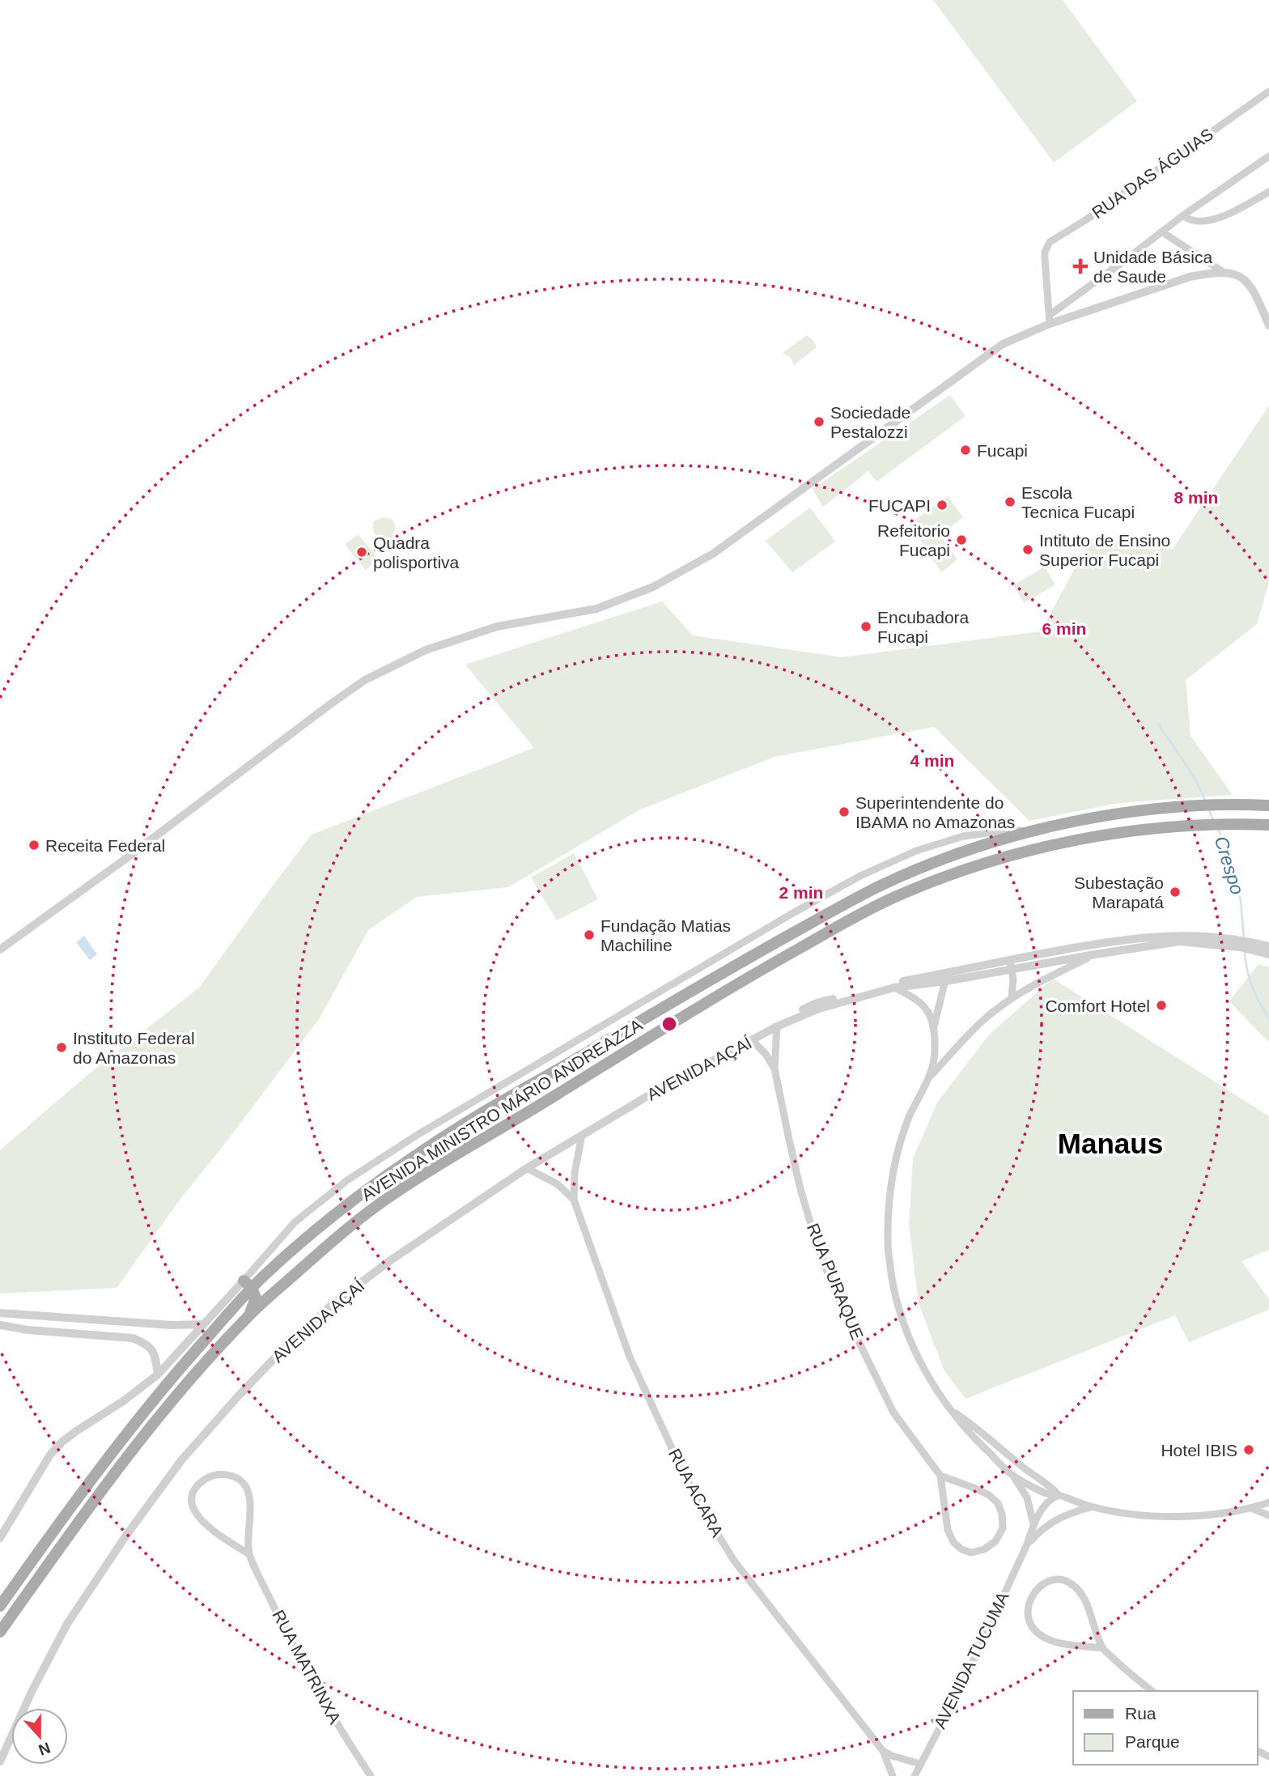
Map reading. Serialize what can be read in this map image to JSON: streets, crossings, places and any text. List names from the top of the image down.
{
  "streets": {
    "main road": ["AVENIDA MINISTRO MÁRIO ANDREAZZA"],
    "street": [
      "RUA DAS ÁGUIAS",
      "AVENIDA AÇAÍ",
      "RUA PURAQUE",
      "RUA ACARA",
      "AVENIDA TUCUMA",
      "RUA MATRINXA"
    ]
  },
  "crossings": [
    ["AVENIDA AÇAÍ", "RUA PURAQUE"],
    ["AVENIDA AÇAÍ", "RUA ACARA"]
  ],
  "districts": ["Manaus"],
  "water": ["Crespo"],
  "places": {
    "health": ["Unidade Básica de Saude"],
    "other": [
      "Sociedade Pestalozzi",
      "Fucapi",
      "Escola Tecnica Fucapi",
      "FUCAPI",
      "Refeitorio Fucapi",
      "Intituto de Ensino Superior Fucapi",
      "Quadra polisportiva",
      "Encubadora Fucapi",
      "Superintendente do IBAMA no Amazonas",
      "Receita Federal",
      "Subestação Marapatá",
      "Fundação Matias Machiline",
      "Comfort Hotel",
      "Instituto Federal do Amazonas",
      "Hotel IBIS"
    ]
  },
  "legend": ["Rua", "Parque"],
  "north": "bottom",
  "rings": [
    "8 min",
    "6 min",
    "4 min",
    "2 min"
  ]
}
